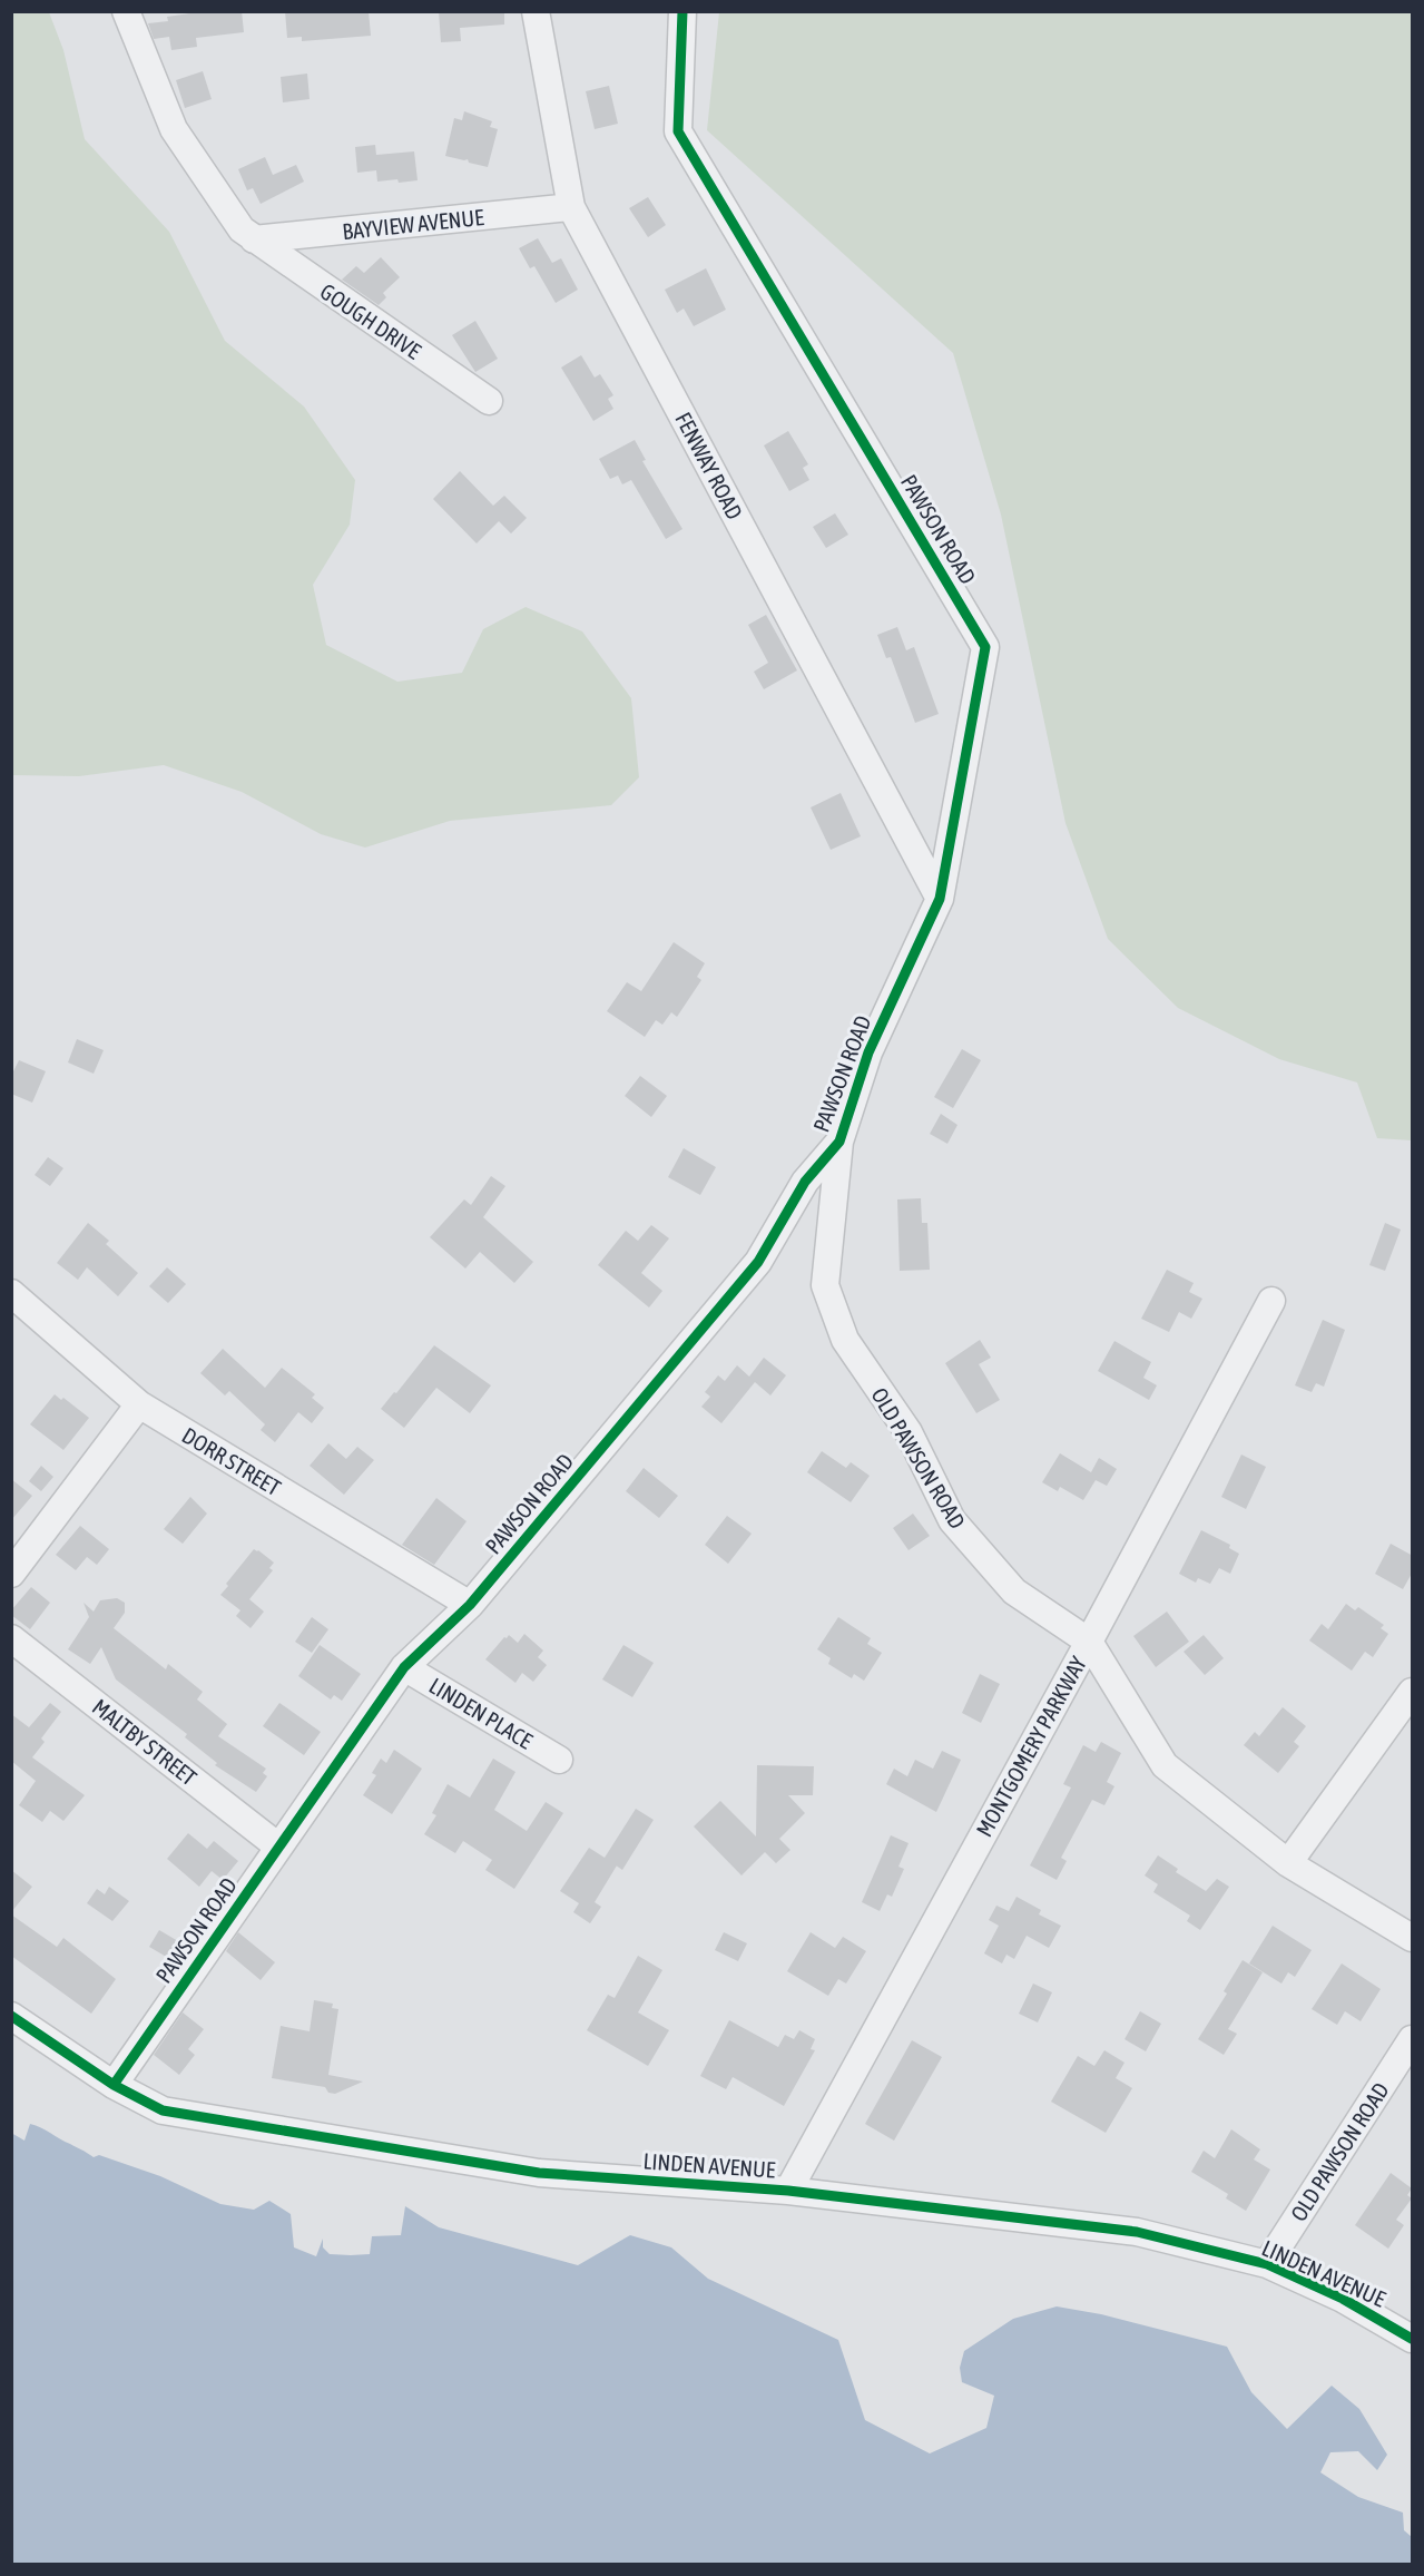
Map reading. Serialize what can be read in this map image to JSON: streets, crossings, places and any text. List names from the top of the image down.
{
  "streets": {
    "street": [
      "BAYVIEW AVENUE",
      "GOUGH DRIVE",
      "FENWAY ROAD",
      "PAWSON ROAD",
      "OLD PAWSON ROAD",
      "DORR STREET",
      "LINDEN PLACE",
      "MALTBY STREET",
      "MONTGOMERY PARKWAY",
      "LINDEN AVENUE"
    ]
  },
  "crossings": [
    ["BAYVIEW AVENUE", "GOUGH DRIVE"],
    ["BAYVIEW AVENUE", "FENWAY ROAD"],
    ["FENWAY ROAD", "PAWSON ROAD"],
    ["PAWSON ROAD", "OLD PAWSON ROAD"],
    ["PAWSON ROAD", "DORR STREET"],
    ["PAWSON ROAD", "LINDEN PLACE"],
    ["PAWSON ROAD", "MALTBY STREET"],
    ["PAWSON ROAD", "LINDEN AVENUE"],
    ["OLD PAWSON ROAD", "MONTGOMERY PARKWAY"],
    ["OLD PAWSON ROAD", "LINDEN AVENUE"],
    ["MONTGOMERY PARKWAY", "LINDEN AVENUE"]
  ]
}
